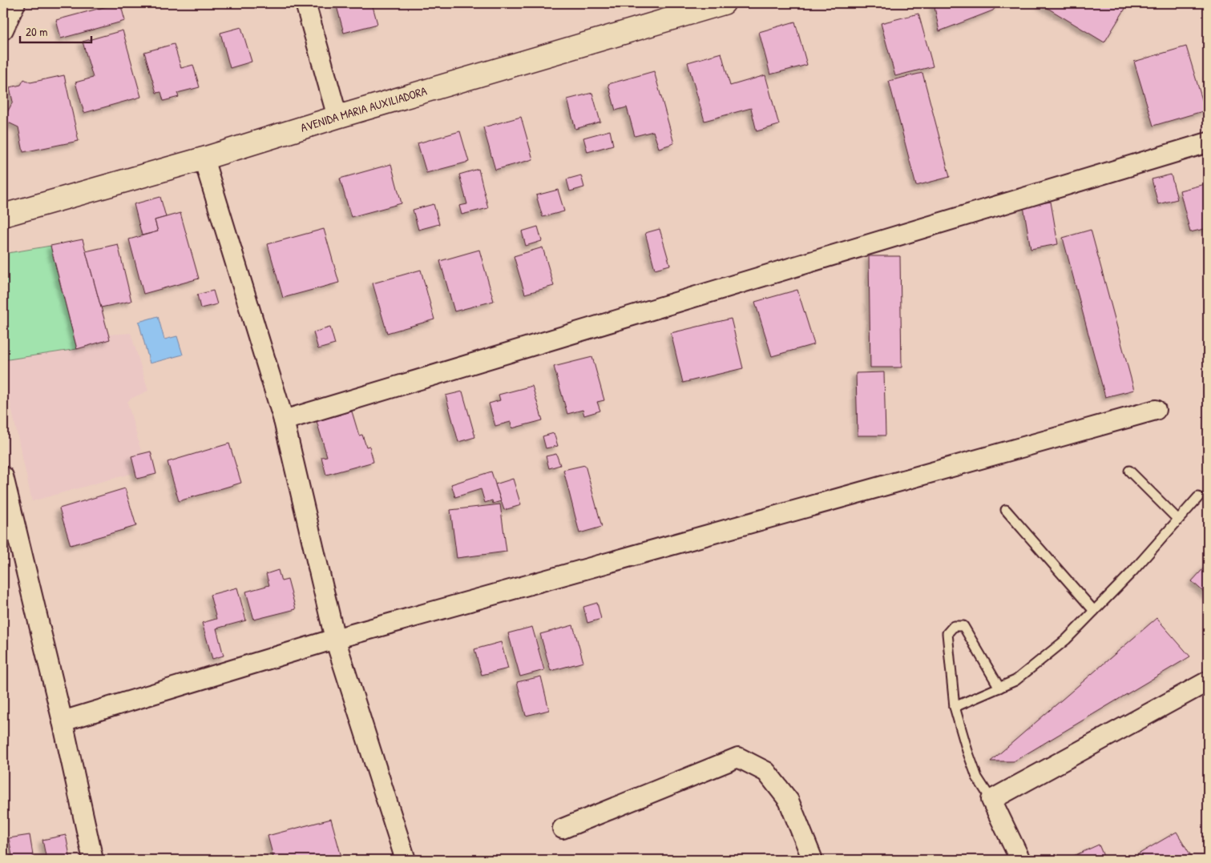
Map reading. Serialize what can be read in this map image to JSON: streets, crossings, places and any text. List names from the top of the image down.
{
  "streets": {
    "main road": ["AVENIDA MARIA AUXILIADORA"]
  },
  "scale_bar": "20 m"
}
